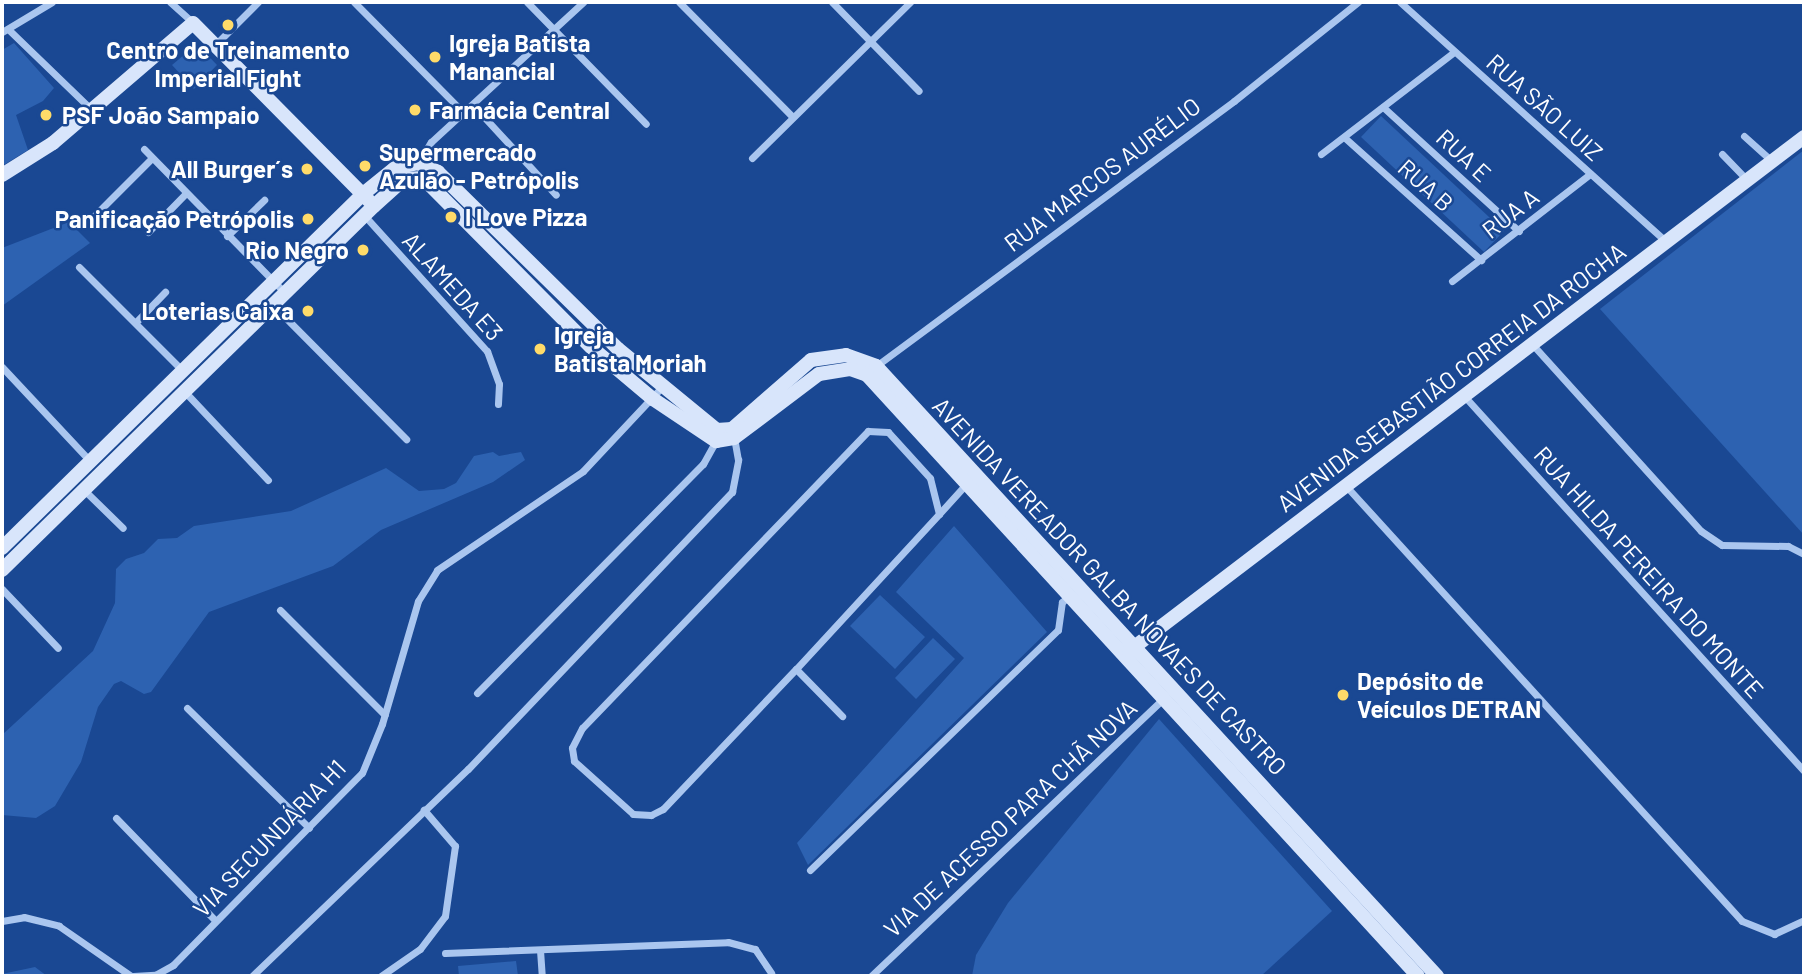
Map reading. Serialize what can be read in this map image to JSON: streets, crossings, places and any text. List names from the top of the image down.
{
  "streets": {
    "street": [
      "RUA SÃO LUIZ",
      "RUA E",
      "RUA MARCOS AURÉLIO",
      "RUA B",
      "RUA A",
      "ALAMEDA E3",
      "AVENIDA SEBASTIÃO CORREIA DA ROCHA",
      "RUA HILDA PEREIRA DO MONTE",
      "AVENIDA VEREADOR GALBA NOVAES DE CASTRO",
      "VIA DE ACESSO PARA CHÃ NOVA",
      "VIA SECUNDÁRIA H1"
    ]
  },
  "crossings": [
    ["RUA SÃO LUIZ", "RUA A"],
    ["RUA SÃO LUIZ", "AVENIDA SEBASTIÃO CORREIA DA ROCHA"],
    ["RUA E", "RUA A"],
    ["RUA MARCOS AURÉLIO", "AVENIDA VEREADOR GALBA NOVAES DE CASTRO"],
    ["RUA B", "RUA A"],
    ["AVENIDA SEBASTIÃO CORREIA DA ROCHA", "RUA HILDA PEREIRA DO MONTE"],
    ["AVENIDA SEBASTIÃO CORREIA DA ROCHA", "AVENIDA VEREADOR GALBA NOVAES DE CASTRO"],
    ["AVENIDA VEREADOR GALBA NOVAES DE CASTRO", "VIA DE ACESSO PARA CHÃ NOVA"]
  ],
  "places": [
    "Centro de Treinamento Imperial Fight",
    "Igreja Batista Manancial",
    "Farmácia Central",
    "PSF João Sampaio",
    "Supermercado Azulão - Petrópolis",
    "All Burger´s",
    "I Love Pizza",
    "Panificação Petrópolis",
    "Rio Negro",
    "Loterias Caixa",
    "Igreja Batista Moriah",
    "Depósito de Veículos DETRAN"
  ]
}
